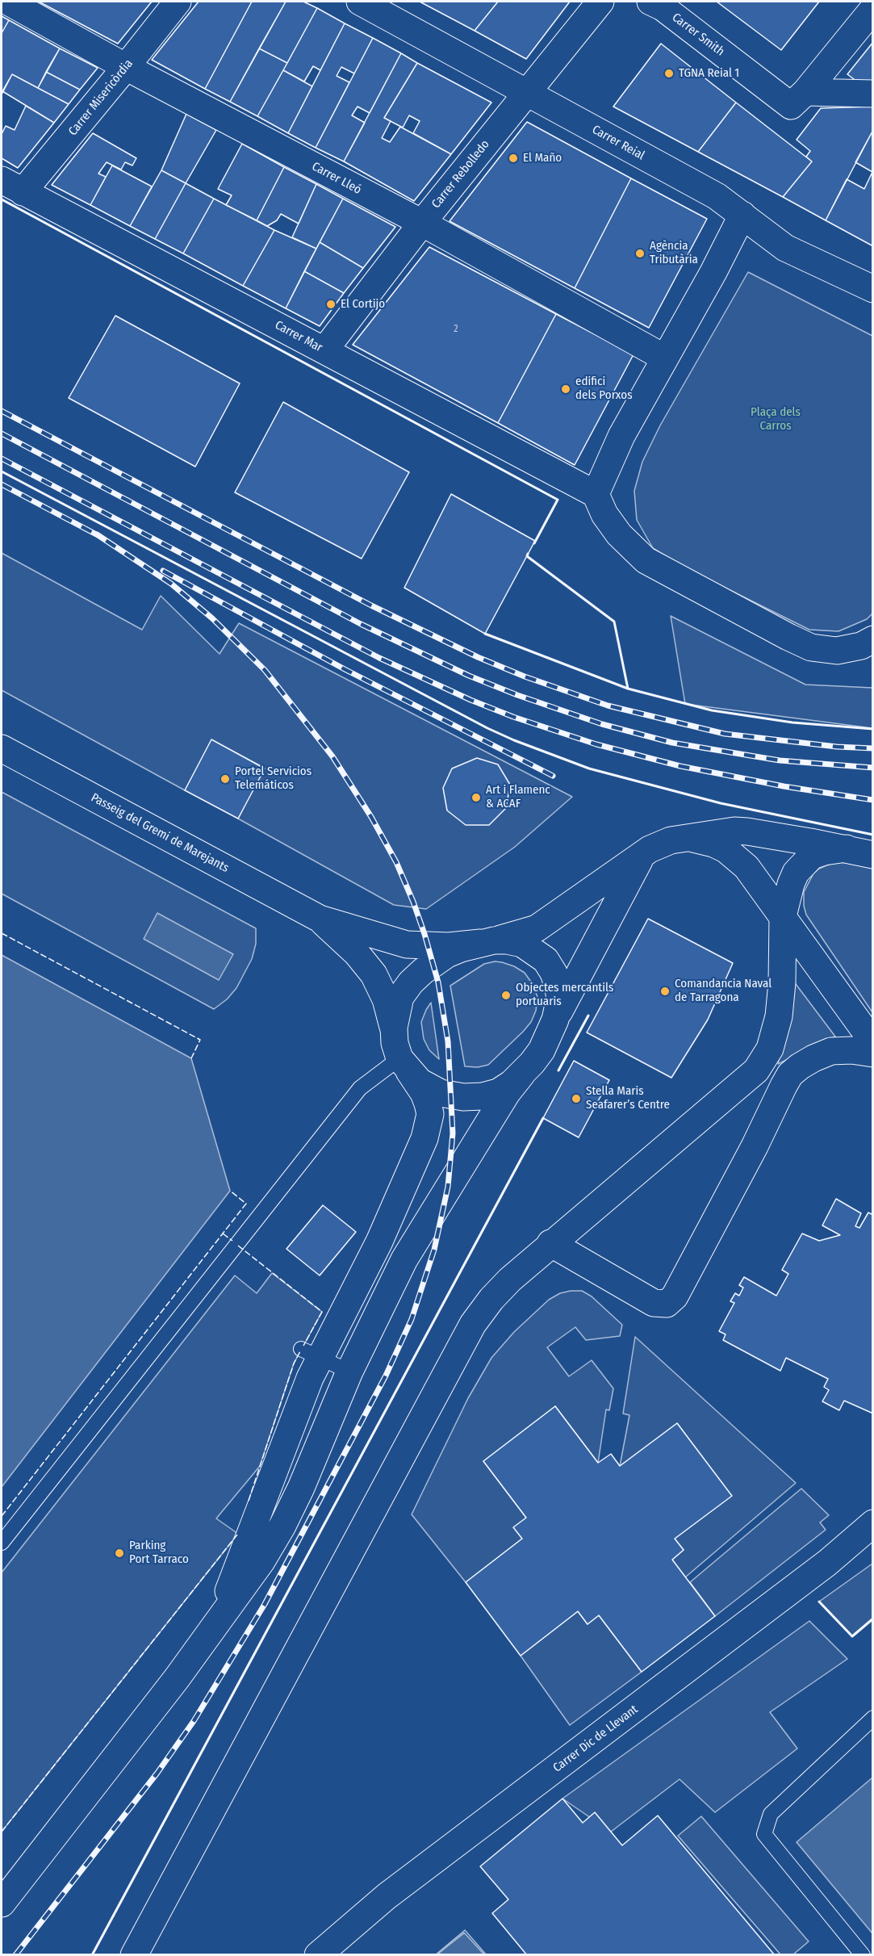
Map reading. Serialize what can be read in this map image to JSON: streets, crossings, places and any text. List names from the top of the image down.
{
  "streets": {
    "street": [
      "Carrer Smith",
      "Carrer Misericòrdia",
      "Carrer Reial",
      "Carrer Rebolledo",
      "Carrer Lleó",
      "Carrer Mar",
      "Passeig del Gremi de Marejants",
      "Carrer Dic de Llevant"
    ]
  },
  "crossings": [
    ["Carrer Misericòrdia", "Carrer Lleó"],
    ["Carrer Misericòrdia", "Carrer Mar"],
    ["Carrer Reial", "Carrer Rebolledo"],
    ["Carrer Rebolledo", "Carrer Lleó"],
    ["Carrer Rebolledo", "Carrer Mar"]
  ],
  "parks": ["Plaça dels Carros"],
  "places": [
    "TGNA Reial 1",
    "El Maño",
    "Agència Tributària",
    "El Cortijo",
    "edifici dels Porxos",
    "Portel Servicios Telemáticos",
    "Art i Flamenc & ACAF",
    "Comandancia Naval de Tarragona",
    "Objectes mercantils portuaris",
    "Stella Maris Seafarer’s Centre",
    "Parking Port Tarraco"
  ],
  "house_numbers": ["2"]
}
